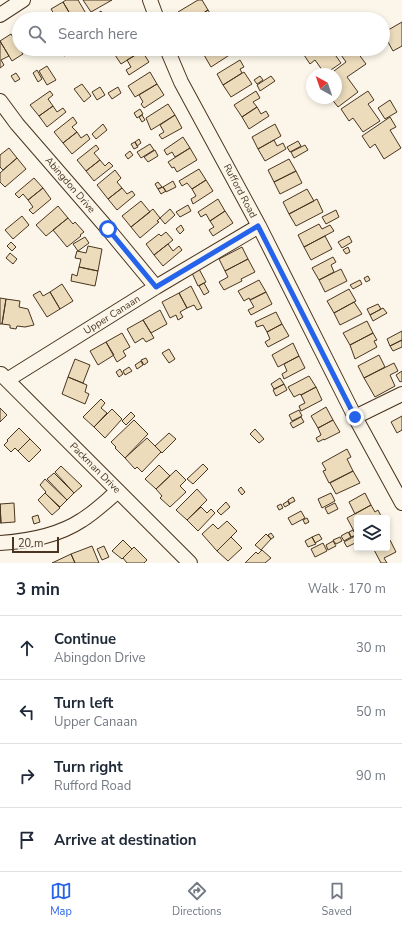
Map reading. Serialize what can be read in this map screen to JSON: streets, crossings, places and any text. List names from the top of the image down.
{
  "streets": {
    "street": [
      "Abingdon Drive",
      "Rufford Road",
      "Upper Canaan",
      "Packman Drive"
    ]
  },
  "crossings": [
    ["Abingdon Drive", "Upper Canaan"],
    ["Rufford Road", "Upper Canaan"],
    ["Upper Canaan", "Packman Drive"]
  ],
  "scale_bar": "20 m",
  "north": "top left",
  "page": {
    "search": "Search here",
    "scale": "20 m",
    "heading": ["3 min", "Walk · 170 m"],
    "list": [
      ["Continue", "Abingdon Drive", "30 m"],
      ["Turn left", "Upper Canaan", "50 m"],
      ["Turn right", "Rufford Road", "90 m"],
      "Arrive at destination"
    ],
    "nav": ["Map", "Directions", "Saved"]
  }
}
